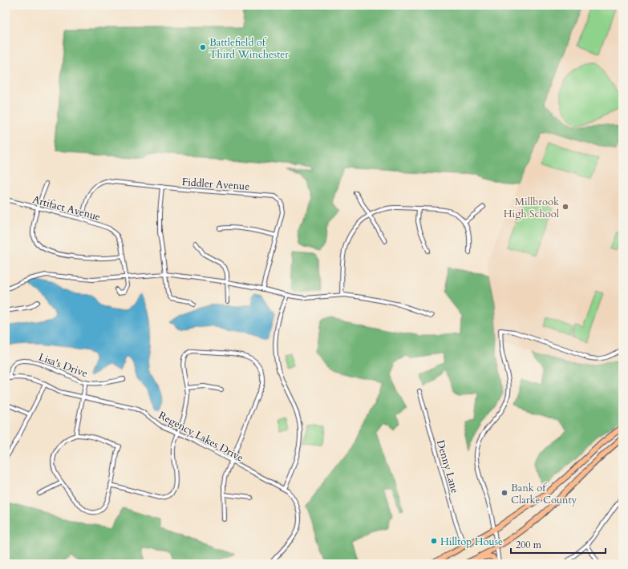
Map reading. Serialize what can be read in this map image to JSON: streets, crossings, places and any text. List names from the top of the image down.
{
  "streets": {
    "street": [
      "Fiddler Avenue",
      "Artifact Avenue",
      "Lisa's Drive",
      "Regency Lakes Drive",
      "Denny Lane"
    ]
  },
  "crossings": [
    ["Fiddler Avenue", "Artifact Avenue"],
    ["Lisa's Drive", "Regency Lakes Drive"]
  ],
  "places": [
    "Battlefield of Third Winchester",
    "Millbrook High School",
    "Bank of Clarke County",
    "Hilltop House"
  ],
  "scale_bar": "200 m"
}
